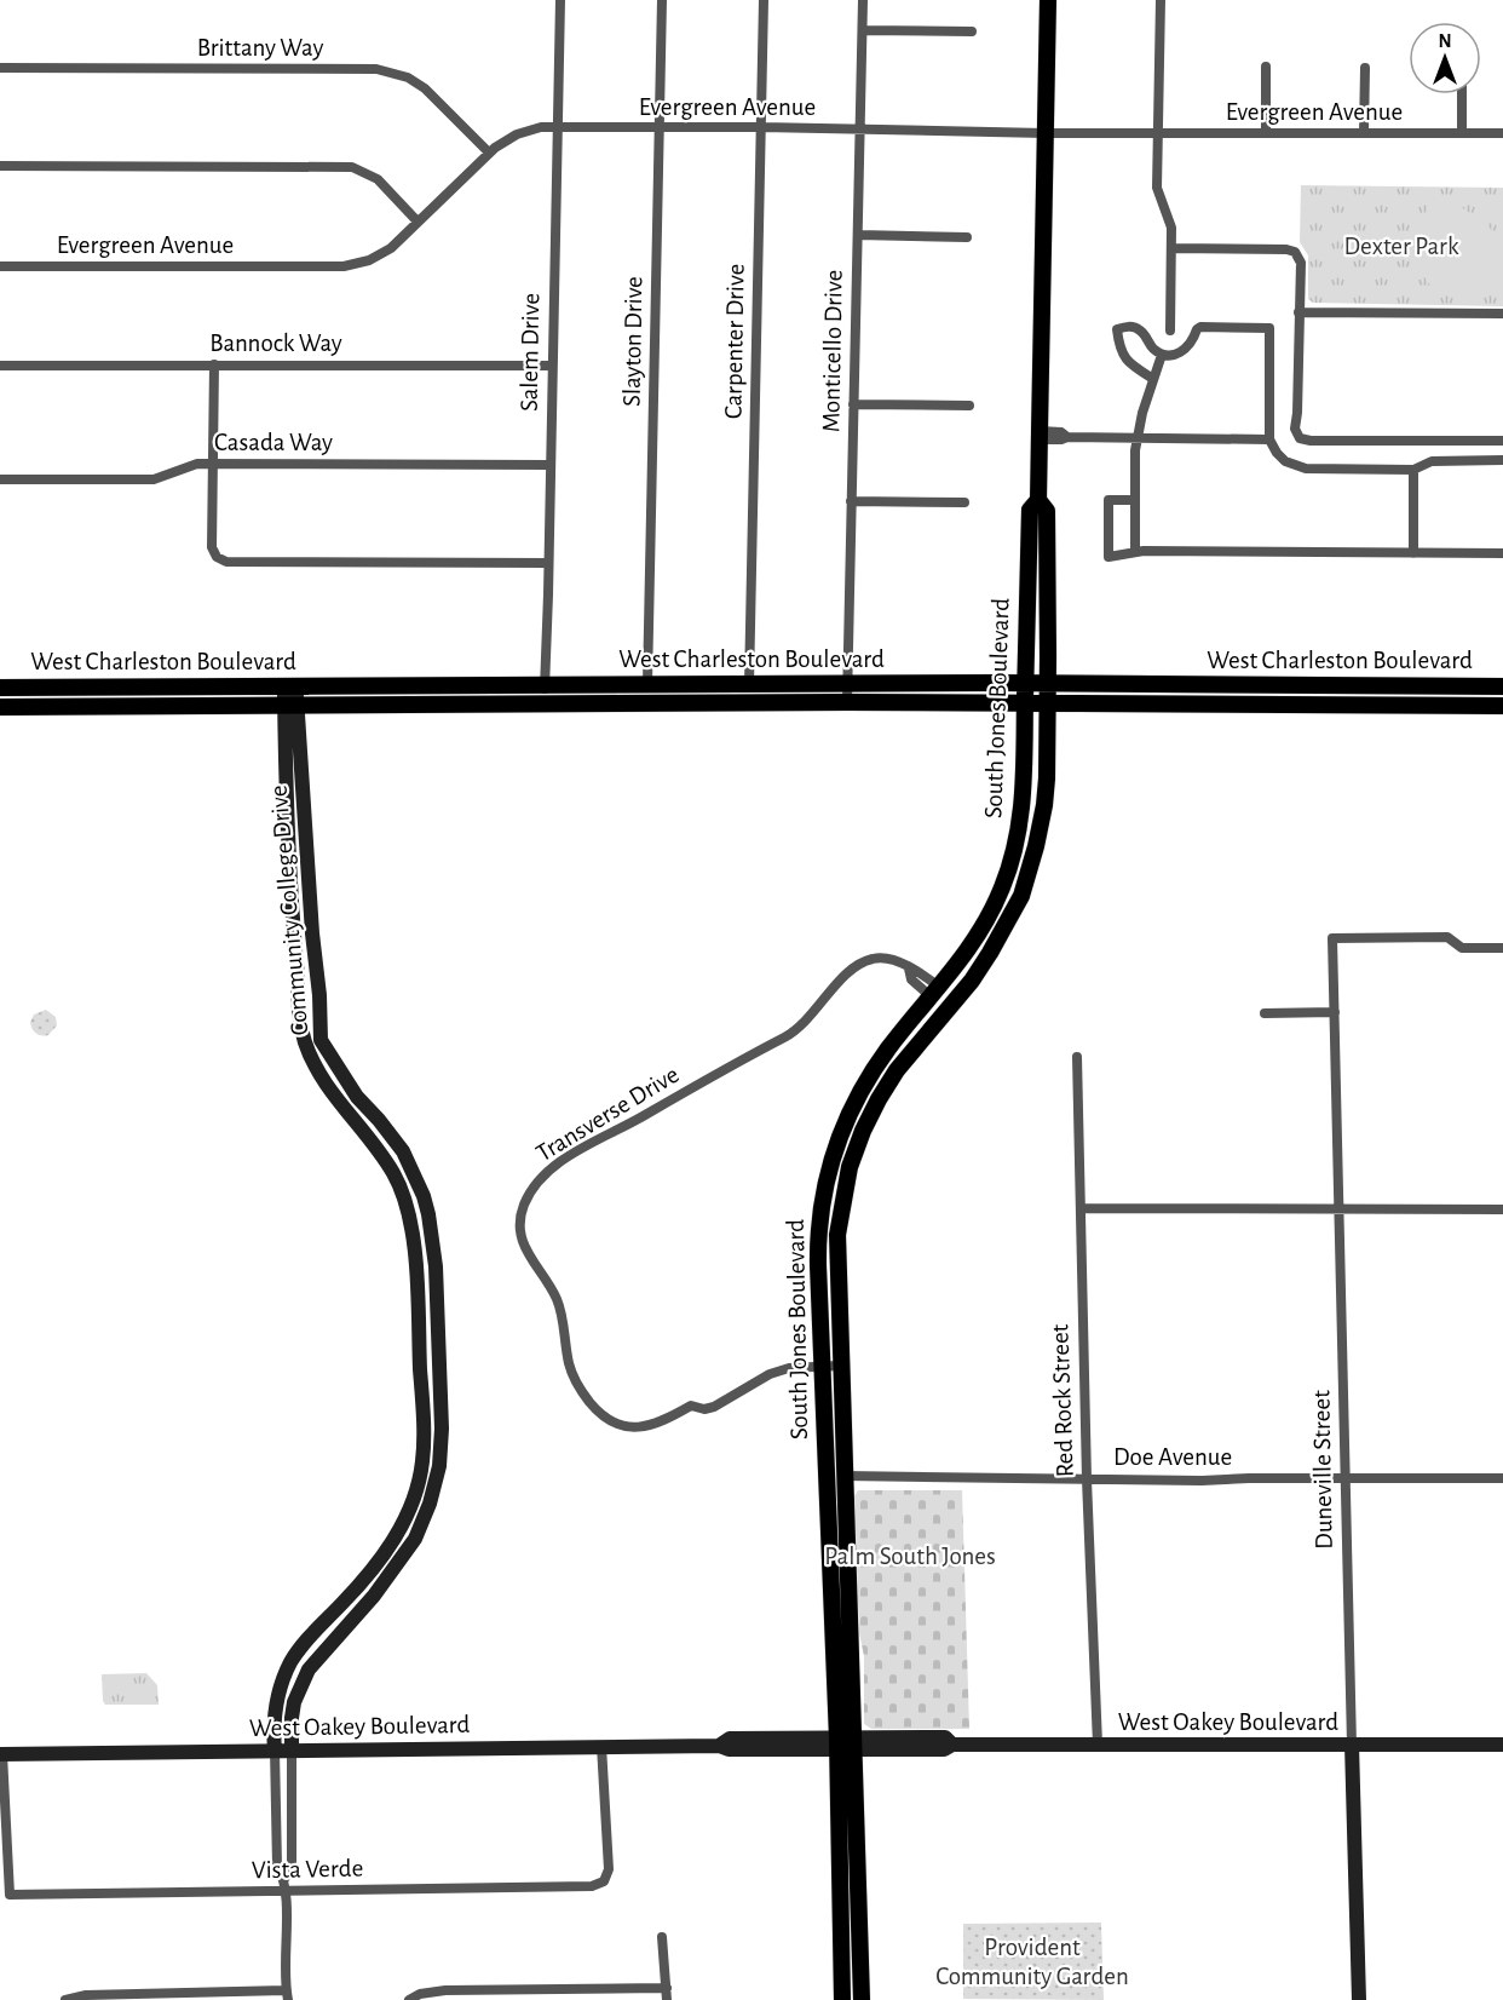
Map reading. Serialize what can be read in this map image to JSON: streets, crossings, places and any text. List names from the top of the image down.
{
  "streets": {
    "main road": ["West Charleston Boulevard", "South Jones Boulevard"],
    "street": [
      "Brittany Way",
      "Evergreen Avenue",
      "Slayton Drive",
      "Carpenter Drive",
      "Bannock Way",
      "Monticello Drive",
      "Salem Drive",
      "Casada Way",
      "Community College Drive",
      "Transverse Drive",
      "Red Rock Street",
      "Doe Avenue",
      "Duneville Street",
      "West Oakey Boulevard",
      "Vista Verde"
    ]
  },
  "crossings": [
    ["Brittany Way", "Evergreen Avenue"],
    ["Evergreen Avenue", "Slayton Drive"],
    ["Evergreen Avenue", "Carpenter Drive"],
    ["Evergreen Avenue", "Monticello Drive"],
    ["Evergreen Avenue", "Salem Drive"],
    ["Evergreen Avenue", "South Jones Boulevard"],
    ["Slayton Drive", "West Charleston Boulevard"],
    ["Carpenter Drive", "West Charleston Boulevard"],
    ["Bannock Way", "Salem Drive"],
    ["Monticello Drive", "West Charleston Boulevard"],
    ["Salem Drive", "Casada Way"],
    ["Salem Drive", "West Charleston Boulevard"],
    ["West Charleston Boulevard", "South Jones Boulevard"],
    ["West Charleston Boulevard", "Community College Drive"],
    ["South Jones Boulevard", "Transverse Drive"],
    ["South Jones Boulevard", "Doe Avenue"],
    ["South Jones Boulevard", "West Oakey Boulevard"],
    ["Community College Drive", "West Oakey Boulevard"],
    ["Red Rock Street", "Doe Avenue"],
    ["Red Rock Street", "West Oakey Boulevard"],
    ["Doe Avenue", "Duneville Street"],
    ["Duneville Street", "West Oakey Boulevard"],
    ["West Oakey Boulevard", "Vista Verde"]
  ],
  "parks": ["Dexter Park", "Palm South Jones", "Provident Community Garden"],
  "north": "top"
}
